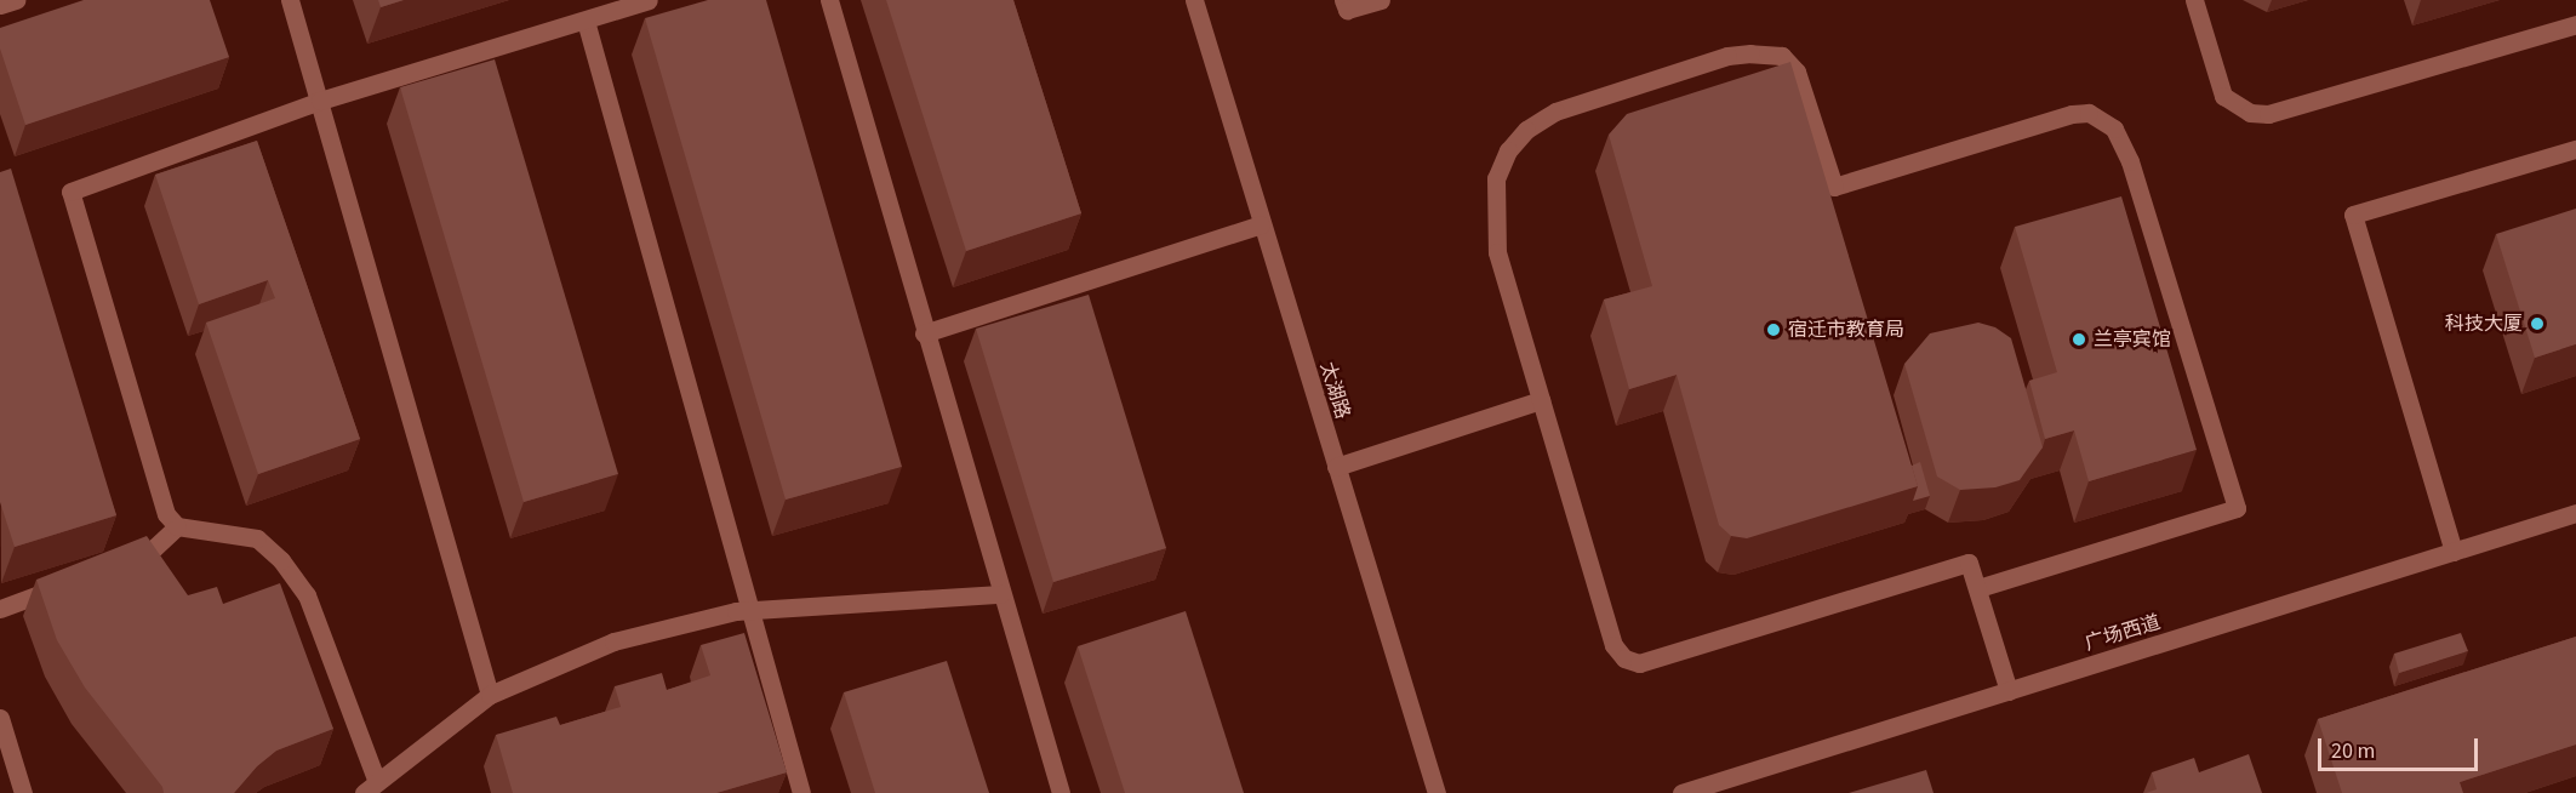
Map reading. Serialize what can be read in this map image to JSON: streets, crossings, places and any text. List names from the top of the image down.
{
  "streets": {
    "street": ["太湖路", "广场西道"]
  },
  "places": ["科技大厦", "宿迁市教育局", "兰亭宾馆"],
  "scale_bar": "20 m"
}
